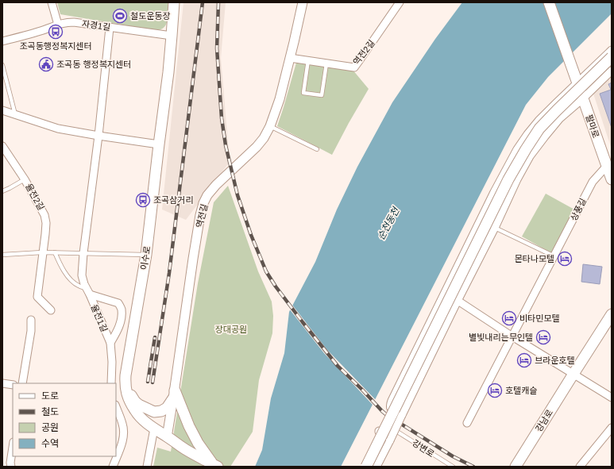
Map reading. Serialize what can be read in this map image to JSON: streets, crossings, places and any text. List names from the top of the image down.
{
  "streets": {
    "main road": ["팔마로", "이수로", "강남로"],
    "street": [
      "자경1길",
      "역전2길",
      "율전2길",
      "상풍길",
      "역전길",
      "율전1길"
    ],
    "lane": ["강변로"]
  },
  "crossings": [
    ["자경1길", "이수로"],
    ["자경1길", "율전1길"],
    ["역전2길", "역전길"],
    ["팔마로", "상풍길"],
    ["역전길", "이수로"]
  ],
  "water": ["순천동천"],
  "parks": ["장대공원"],
  "places": {
    "sports": ["철도운동장"],
    "bus stop": ["조곡동행정복지센터", "조곡삼거리"],
    "public building": ["조곡동 행정복지센터"],
    "hotel": [
      "몬타나모텔",
      "비타민모텔",
      "별빛내리는무인텔",
      "브라운호텔",
      "호텔캐슬"
    ]
  },
  "legend": [
    "도로",
    "철도",
    "공원",
    "수역"
  ]
}
